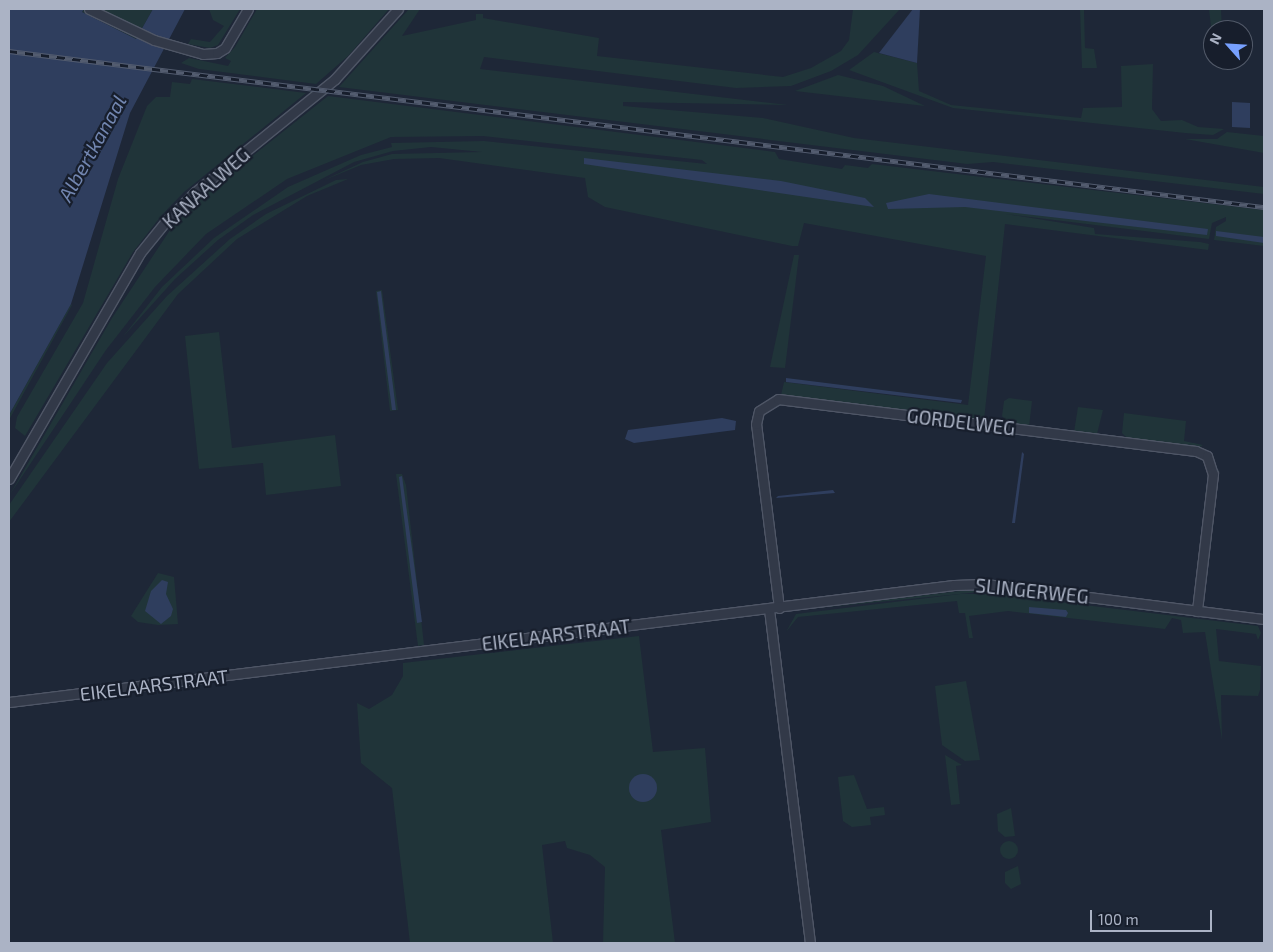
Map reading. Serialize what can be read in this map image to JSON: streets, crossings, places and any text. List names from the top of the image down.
{
  "streets": {
    "street": [
      "KANAALWEG",
      "GORDELWEG",
      "SLINGERWEG",
      "EIKELAARSTRAAT"
    ]
  },
  "crossings": [
    ["GORDELWEG", "SLINGERWEG"],
    ["SLINGERWEG", "EIKELAARSTRAAT"]
  ],
  "water": ["Albertkanaal"],
  "scale_bar": "100 m",
  "north": "top left"
}
